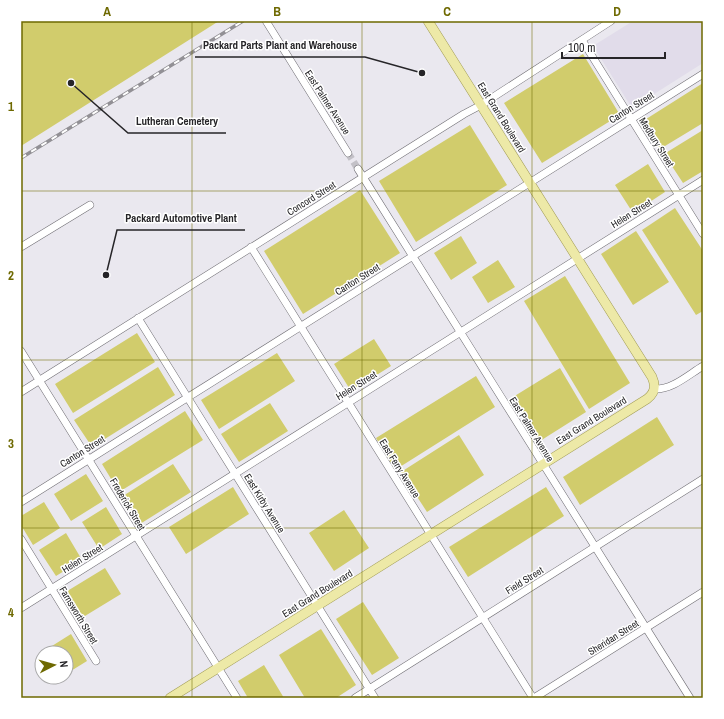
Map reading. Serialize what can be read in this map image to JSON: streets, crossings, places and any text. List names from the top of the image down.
{
  "streets": {
    "main road": ["East Grand Boulevard"],
    "street": [
      "East Palmer Avenue",
      "Canton Street",
      "Medbury Street",
      "Concord Street",
      "Helen Street",
      "East Ferry Avenue",
      "East Kirby Avenue",
      "Frederick Street",
      "Field Street",
      "Farnsworth Street",
      "Sheridan Street"
    ]
  },
  "crossings": [
    ["East Palmer Avenue", "Canton Street"],
    ["East Palmer Avenue", "East Grand Boulevard"],
    ["East Palmer Avenue", "Concord Street"],
    ["East Palmer Avenue", "Helen Street"],
    ["East Palmer Avenue", "Field Street"],
    ["East Palmer Avenue", "Sheridan Street"],
    ["Canton Street", "East Grand Boulevard"],
    ["Canton Street", "Medbury Street"],
    ["Canton Street", "East Ferry Avenue"],
    ["Canton Street", "East Kirby Avenue"],
    ["Canton Street", "Frederick Street"],
    ["East Grand Boulevard", "Concord Street"],
    ["East Grand Boulevard", "Helen Street"],
    ["East Grand Boulevard", "East Ferry Avenue"],
    ["East Grand Boulevard", "East Kirby Avenue"],
    ["East Grand Boulevard", "Frederick Street"],
    ["Medbury Street", "Concord Street"],
    ["Medbury Street", "Helen Street"],
    ["Concord Street", "East Ferry Avenue"],
    ["Concord Street", "East Kirby Avenue"],
    ["Concord Street", "Frederick Street"],
    ["Helen Street", "East Ferry Avenue"],
    ["Helen Street", "East Kirby Avenue"],
    ["Helen Street", "Frederick Street"],
    ["Helen Street", "Farnsworth Street"],
    ["East Ferry Avenue", "Field Street"],
    ["East Ferry Avenue", "Sheridan Street"],
    ["East Kirby Avenue", "Field Street"]
  ],
  "places": ["Packard Parts Plant and Warehouse", "Lutheran Cemetery", "Packard Automotive Plant"],
  "scale_bar": "100 m",
  "north": "right",
  "grid": {
    "columns": [
      "A",
      "B",
      "C",
      "D"
    ],
    "rows": [
      "1",
      "2",
      "3",
      "4"
    ]
  }
}
